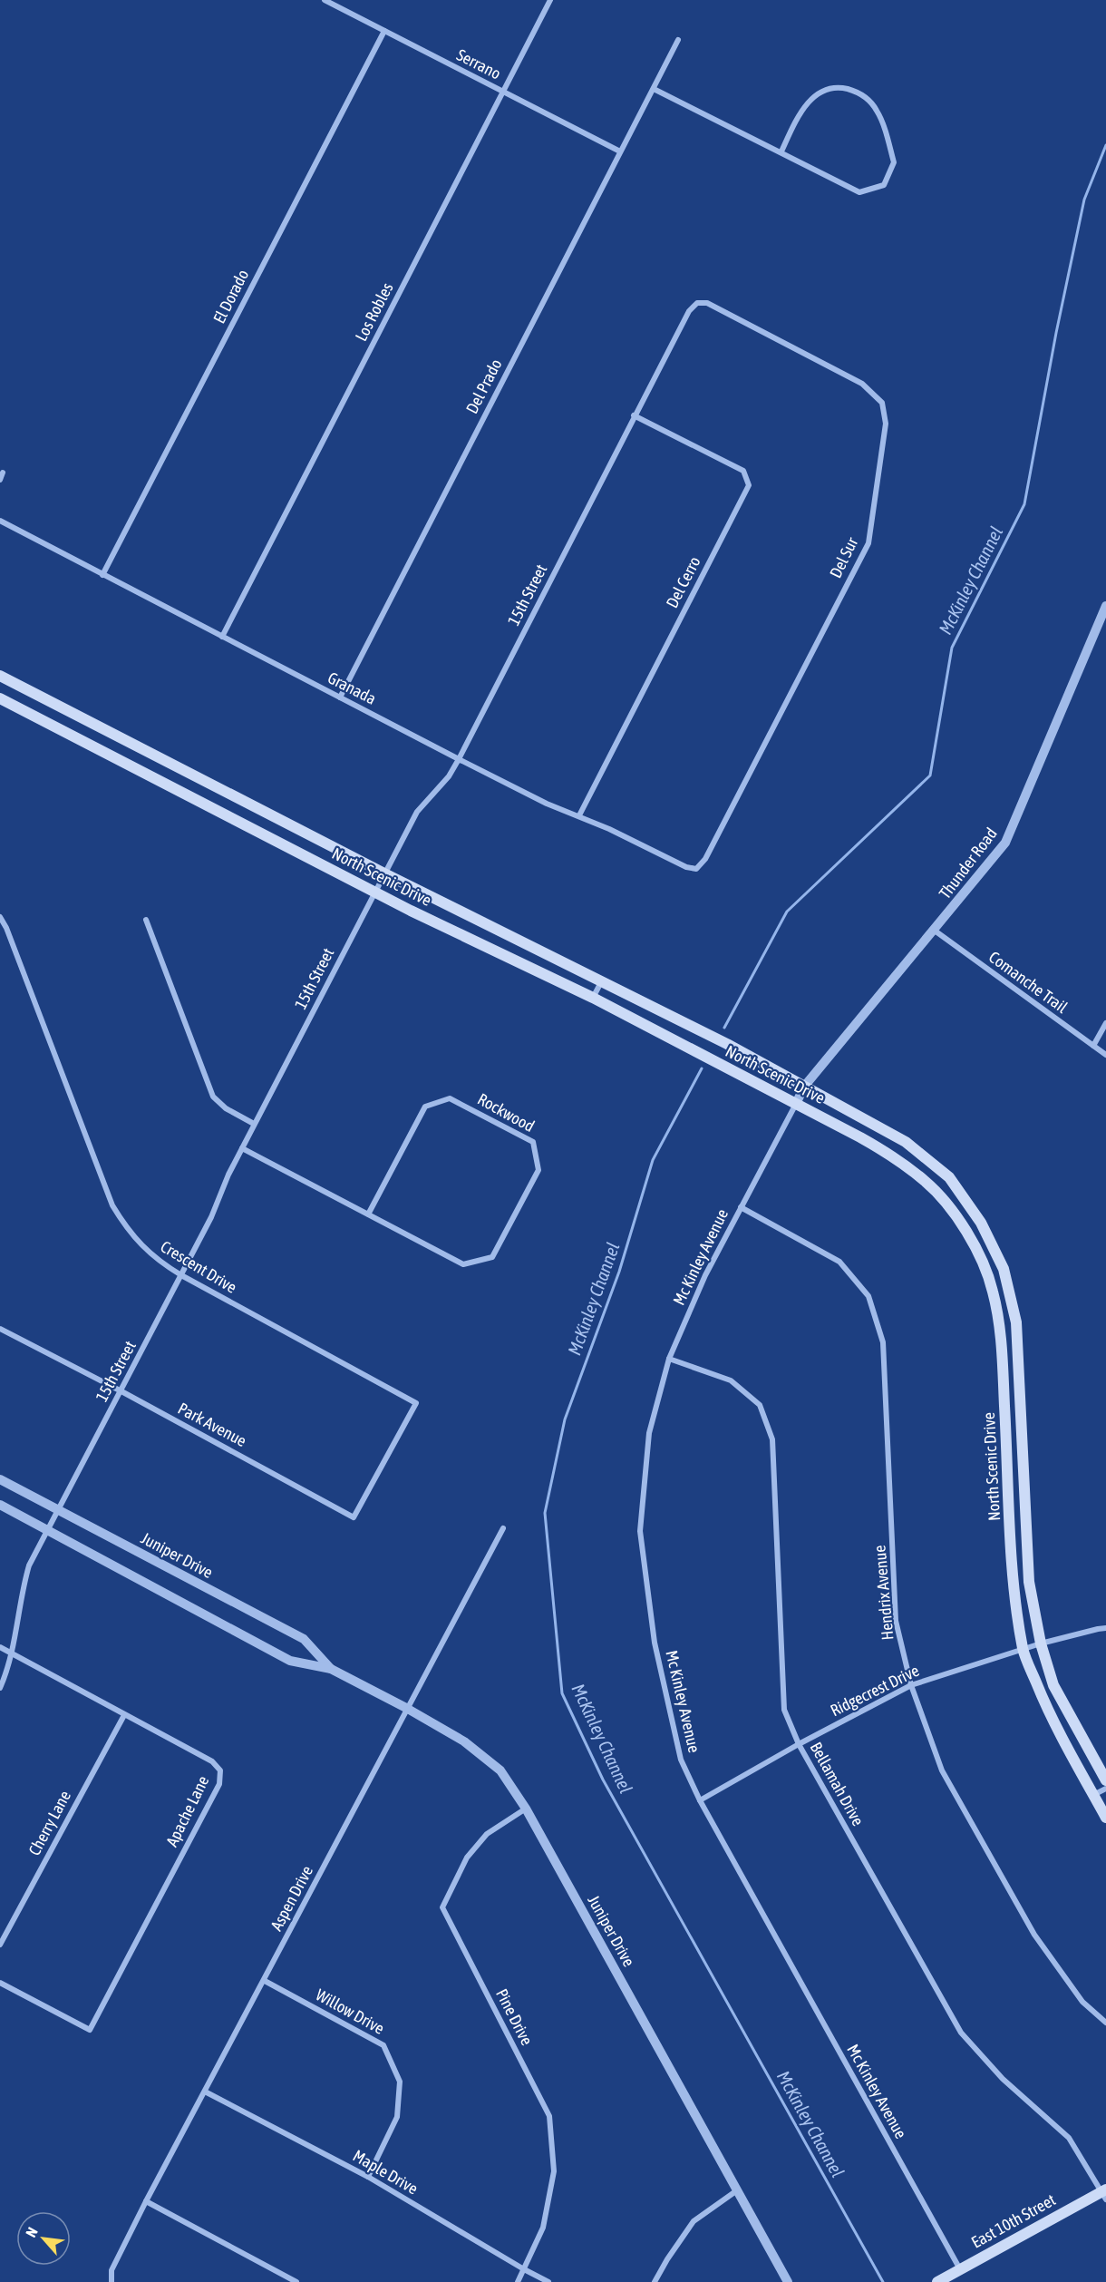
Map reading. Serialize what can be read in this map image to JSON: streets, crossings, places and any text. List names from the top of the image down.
{
  "streets": {
    "main road": ["North Scenic Drive", "East 10th Street"],
    "street": [
      "Serrano",
      "El Dorado",
      "Los Robles",
      "Del Prado",
      "Del Sur",
      "Del Cerro",
      "15th Street",
      "Granada",
      "Thunder Road",
      "Comanche Trail",
      "Rockwood",
      "Mc Kinley Avenue",
      "Crescent Drive",
      "Park Avenue",
      "Juniper Drive",
      "Hendrix Avenue",
      "Ridgecrest Drive",
      "Bellamah Drive",
      "Apache Lane",
      "Cherry Lane",
      "Aspen Drive",
      "Willow Drive",
      "Pine Drive",
      "Maple Drive"
    ]
  },
  "crossings": [
    ["Serrano", "El Dorado"],
    ["Serrano", "Los Robles"],
    ["Serrano", "Del Prado"],
    ["El Dorado", "Granada"],
    ["Los Robles", "Granada"],
    ["Del Prado", "Granada"],
    ["Del Sur", "15th Street"],
    ["Del Sur", "Granada"],
    ["Del Cerro", "15th Street"],
    ["Del Cerro", "Granada"],
    ["15th Street", "Granada"],
    ["15th Street", "North Scenic Drive"],
    ["15th Street", "Rockwood"],
    ["15th Street", "Crescent Drive"],
    ["15th Street", "Park Avenue"],
    ["15th Street", "Juniper Drive"],
    ["15th Street", "Apache Lane"],
    ["Thunder Road", "North Scenic Drive"],
    ["Thunder Road", "Comanche Trail"],
    ["Thunder Road", "Mc Kinley Avenue"],
    ["North Scenic Drive", "Mc Kinley Avenue"],
    ["North Scenic Drive", "Ridgecrest Drive"],
    ["Mc Kinley Avenue", "Hendrix Avenue"],
    ["Mc Kinley Avenue", "Ridgecrest Drive"],
    ["Mc Kinley Avenue", "Bellamah Drive"],
    ["Mc Kinley Avenue", "East 10th Street"],
    ["Crescent Drive", "Park Avenue"],
    ["Juniper Drive", "Aspen Drive"],
    ["Juniper Drive", "Pine Drive"],
    ["Hendrix Avenue", "Ridgecrest Drive"],
    ["Ridgecrest Drive", "Bellamah Drive"],
    ["Bellamah Drive", "East 10th Street"],
    ["Apache Lane", "Cherry Lane"],
    ["Aspen Drive", "Willow Drive"],
    ["Aspen Drive", "Maple Drive"],
    ["Willow Drive", "Maple Drive"],
    ["Pine Drive", "Maple Drive"]
  ],
  "water": ["McKinley Channel"],
  "north": "top left"
}
